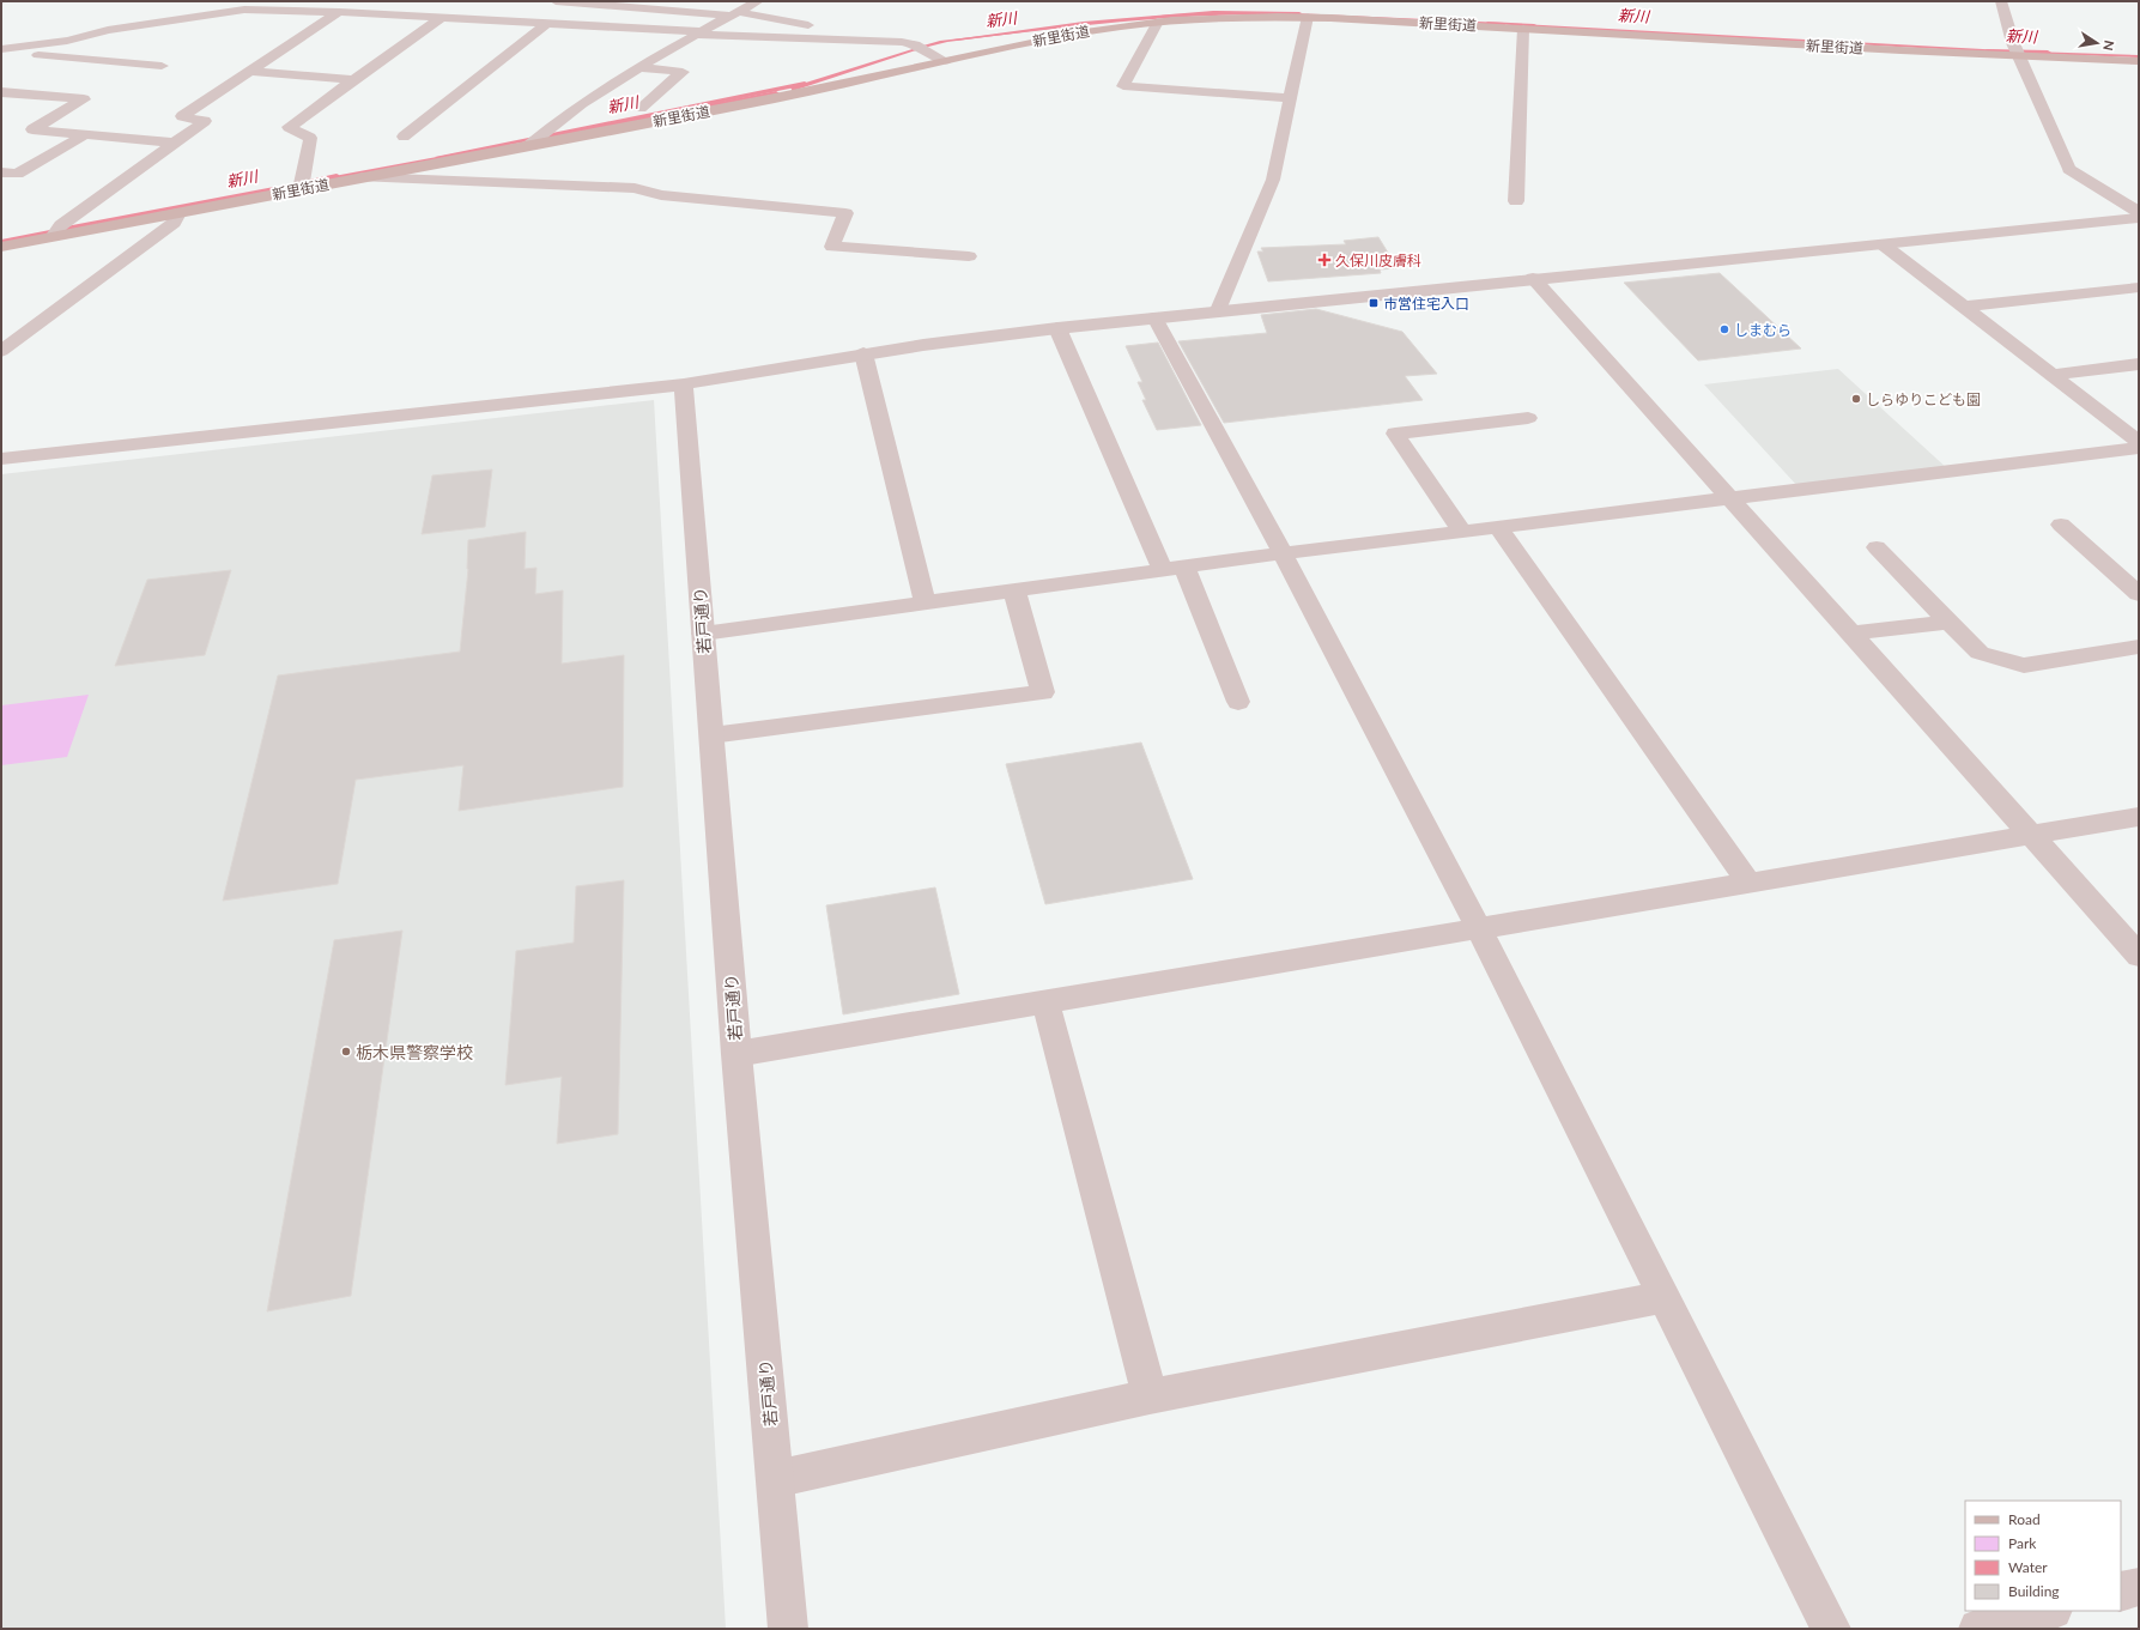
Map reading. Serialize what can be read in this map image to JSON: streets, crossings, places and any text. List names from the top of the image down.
{
  "streets": {
    "main road": ["新里街道"],
    "street": ["若戸通り"]
  },
  "water": ["新川"],
  "places": {
    "health": ["久保川皮膚科"],
    "transit": ["市営住宅入口"],
    "other": ["しまむら", "しらゆりこども園", "栃木県警察学校"]
  },
  "legend": [
    "Road",
    "Park",
    "Water",
    "Building"
  ],
  "north": "right"
}
